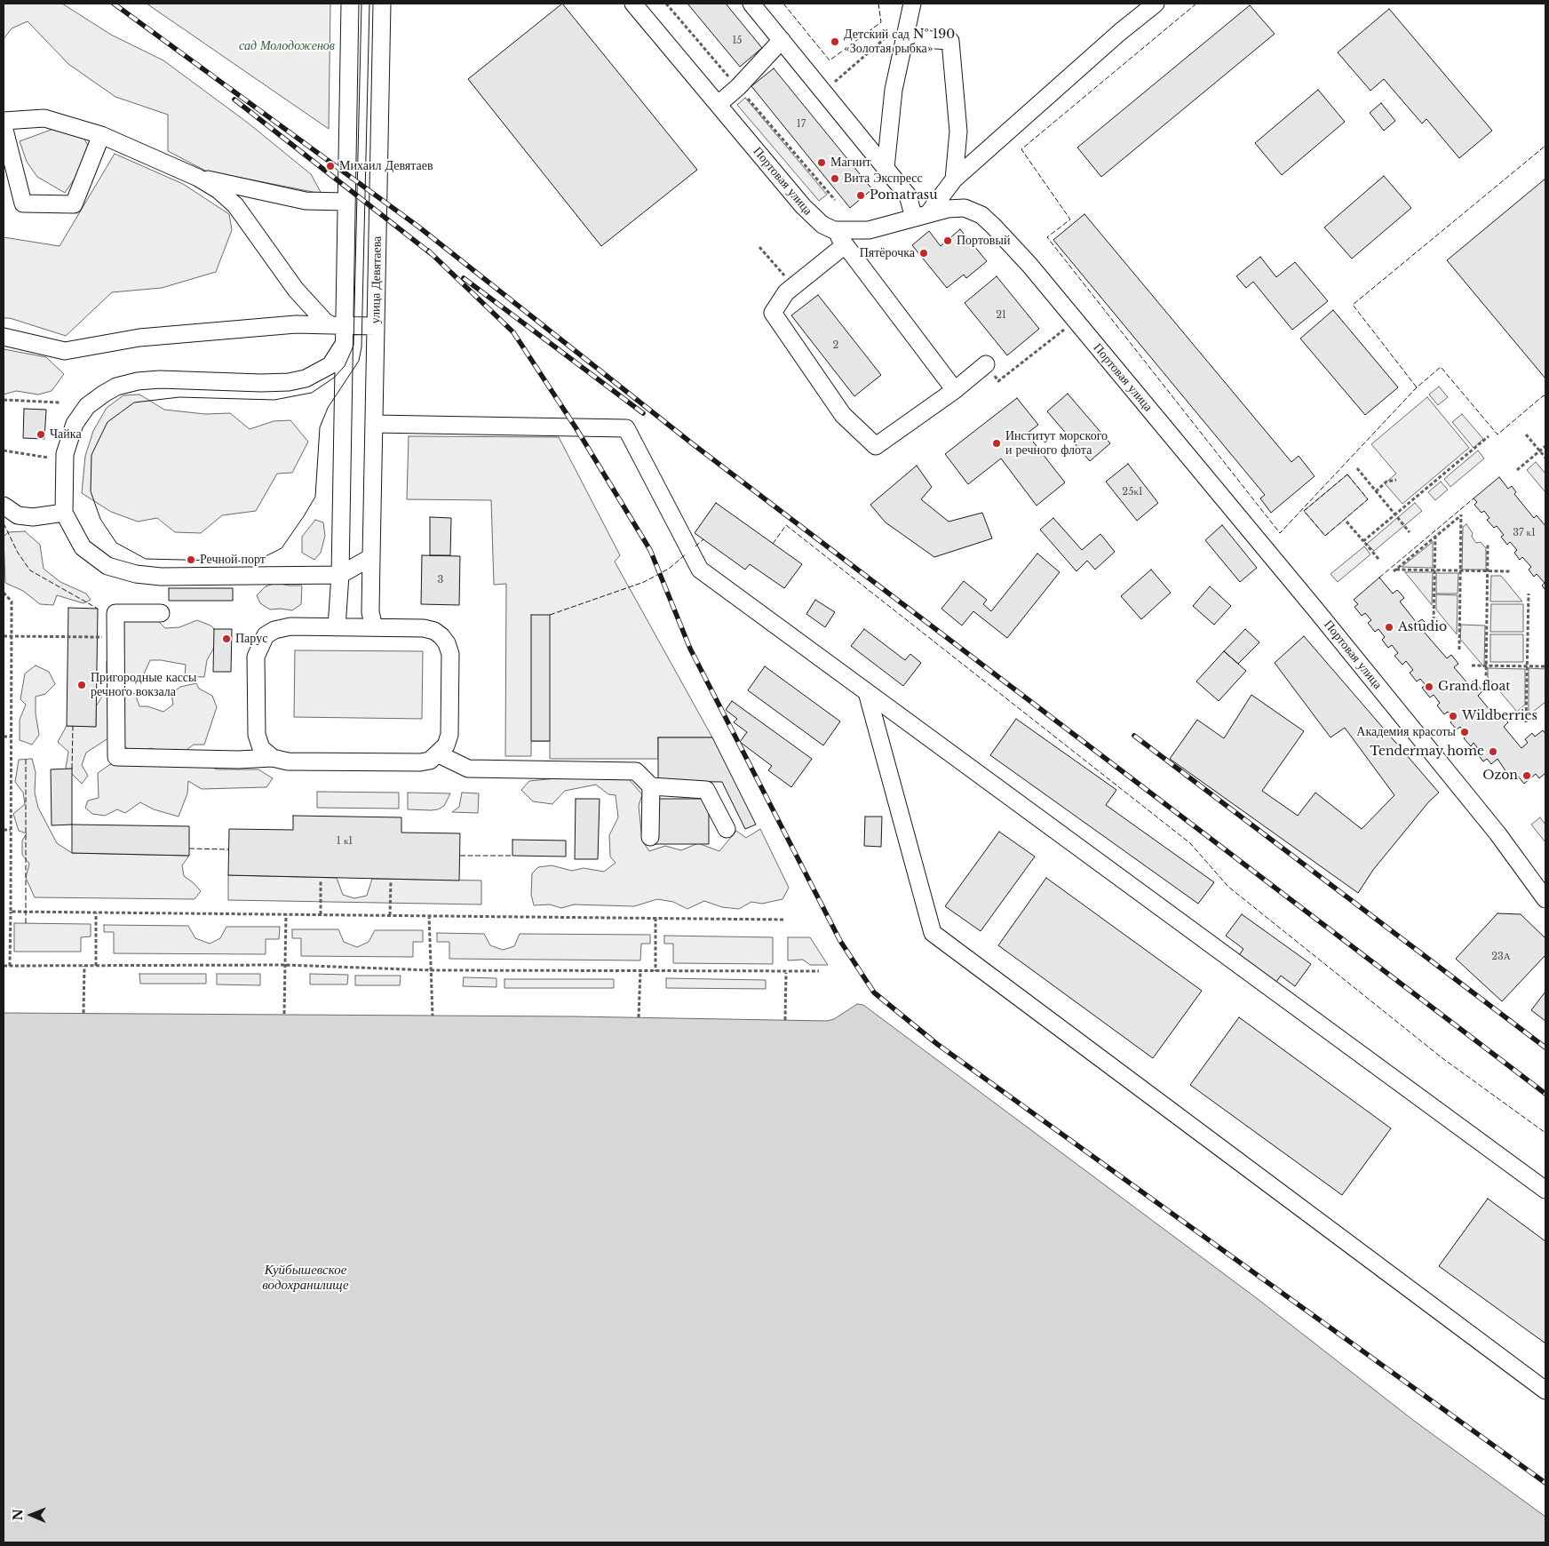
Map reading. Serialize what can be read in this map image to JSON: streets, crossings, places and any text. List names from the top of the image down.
{
  "streets": {
    "street": ["Портовая улица", "улица Девятаева"]
  },
  "water": ["Куйбышевское водохранилище"],
  "parks": ["сад Молодоженов"],
  "places": [
    "Детский сад № 190 «Золотая рыбка»",
    "Магнит",
    "Михаил Девятаев",
    "Вита Экспресс",
    "Pomatrasu",
    "Портовый",
    "Пятёрочка",
    "Чайка",
    "Институт морского и речного флота",
    "Речной порт",
    "Astudio",
    "Парус",
    "Пригородные кассы речного вокзала",
    "Grand float",
    "Wildberries",
    "Академия красоты",
    "Tendermay home",
    "Ozon"
  ],
  "house_numbers": [
    "15",
    "17",
    "21",
    "2",
    "25к1",
    "37 к1",
    "3",
    "1 к1",
    "23А"
  ],
  "north": "left"
}
